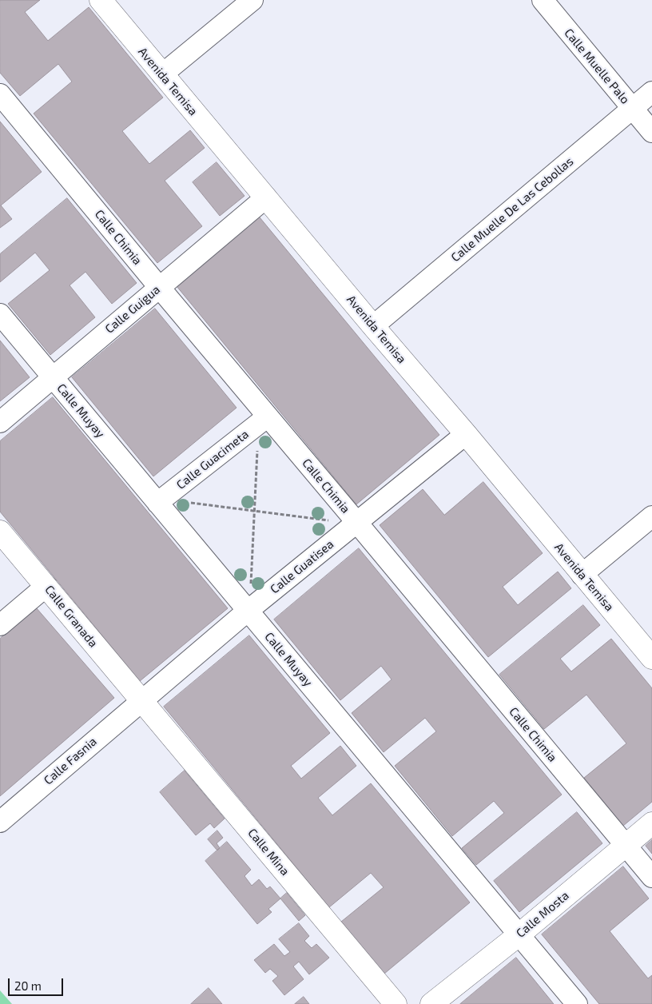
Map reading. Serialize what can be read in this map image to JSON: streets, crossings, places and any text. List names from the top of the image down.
{
  "streets": {
    "street": [
      "Calle Muelle Palo",
      "Avenida Temisa",
      "Calle Muelle De Las Cebollas",
      "Calle Chimia",
      "Calle Guigua",
      "Calle Muyay",
      "Calle Guacimeta",
      "Calle Guatisea",
      "Calle Granada",
      "Calle Fasnia",
      "Calle Mina",
      "Calle Mosta"
    ]
  },
  "crossings": [
    ["Calle Muelle Palo", "Calle Muelle De Las Cebollas"],
    ["Avenida Temisa", "Calle Muelle De Las Cebollas"],
    ["Avenida Temisa", "Calle Guigua"],
    ["Avenida Temisa", "Calle Guatisea"],
    ["Calle Chimia", "Calle Guigua"],
    ["Calle Chimia", "Calle Guacimeta"],
    ["Calle Chimia", "Calle Guatisea"],
    ["Calle Chimia", "Calle Mosta"],
    ["Calle Guigua", "Calle Muyay"],
    ["Calle Muyay", "Calle Guacimeta"],
    ["Calle Muyay", "Calle Guatisea"],
    ["Calle Muyay", "Calle Mosta"],
    ["Calle Guatisea", "Calle Granada"],
    ["Calle Guatisea", "Calle Fasnia"],
    ["Calle Guatisea", "Calle Mina"],
    ["Calle Granada", "Calle Fasnia"],
    ["Calle Granada", "Calle Mina"],
    ["Calle Fasnia", "Calle Mina"]
  ],
  "scale_bar": "20 m"
}
